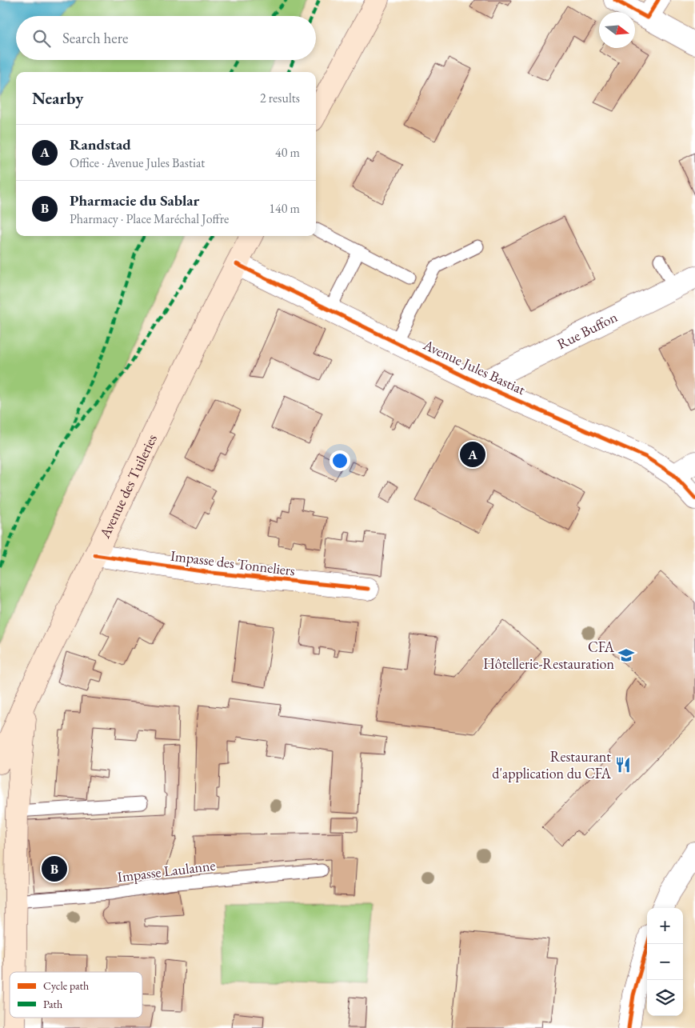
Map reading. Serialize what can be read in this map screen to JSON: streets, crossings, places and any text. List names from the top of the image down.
{
  "streets": {
    "main road": ["Avenue des Tuileries"],
    "street": ["Rue Buffon", "Avenue Jules Bastiat", "Impasse des Tonneliers"],
    "lane": ["Impasse Laulanne"]
  },
  "crossings": [
    ["Rue Buffon", "Avenue Jules Bastiat"],
    ["Avenue Jules Bastiat", "Avenue des Tuileries"],
    ["Avenue des Tuileries", "Impasse des Tonneliers"]
  ],
  "places": {
    "school or university": ["CFA Hôtellerie-Restauration"],
    "restaurant": ["Restaurant d'application du CFA"]
  },
  "legend": ["Cycle path", "Path"],
  "north": "right",
  "page": {
    "search": "Search here",
    "heading": ["Nearby", "2 results"],
    "list": [
      {
        "mark": "A",
        "name": "Randstad",
        "note": "Office · Avenue Jules Bastiat",
        "value": "40 m"
      },
      {
        "mark": "B",
        "name": "Pharmacie du Sablar",
        "note": "Pharmacy · Place Maréchal Joffre",
        "value": "140 m"
      }
    ],
    "pins": ["A", "B"],
    "map_buttons": ["+", "−"]
  }
}
